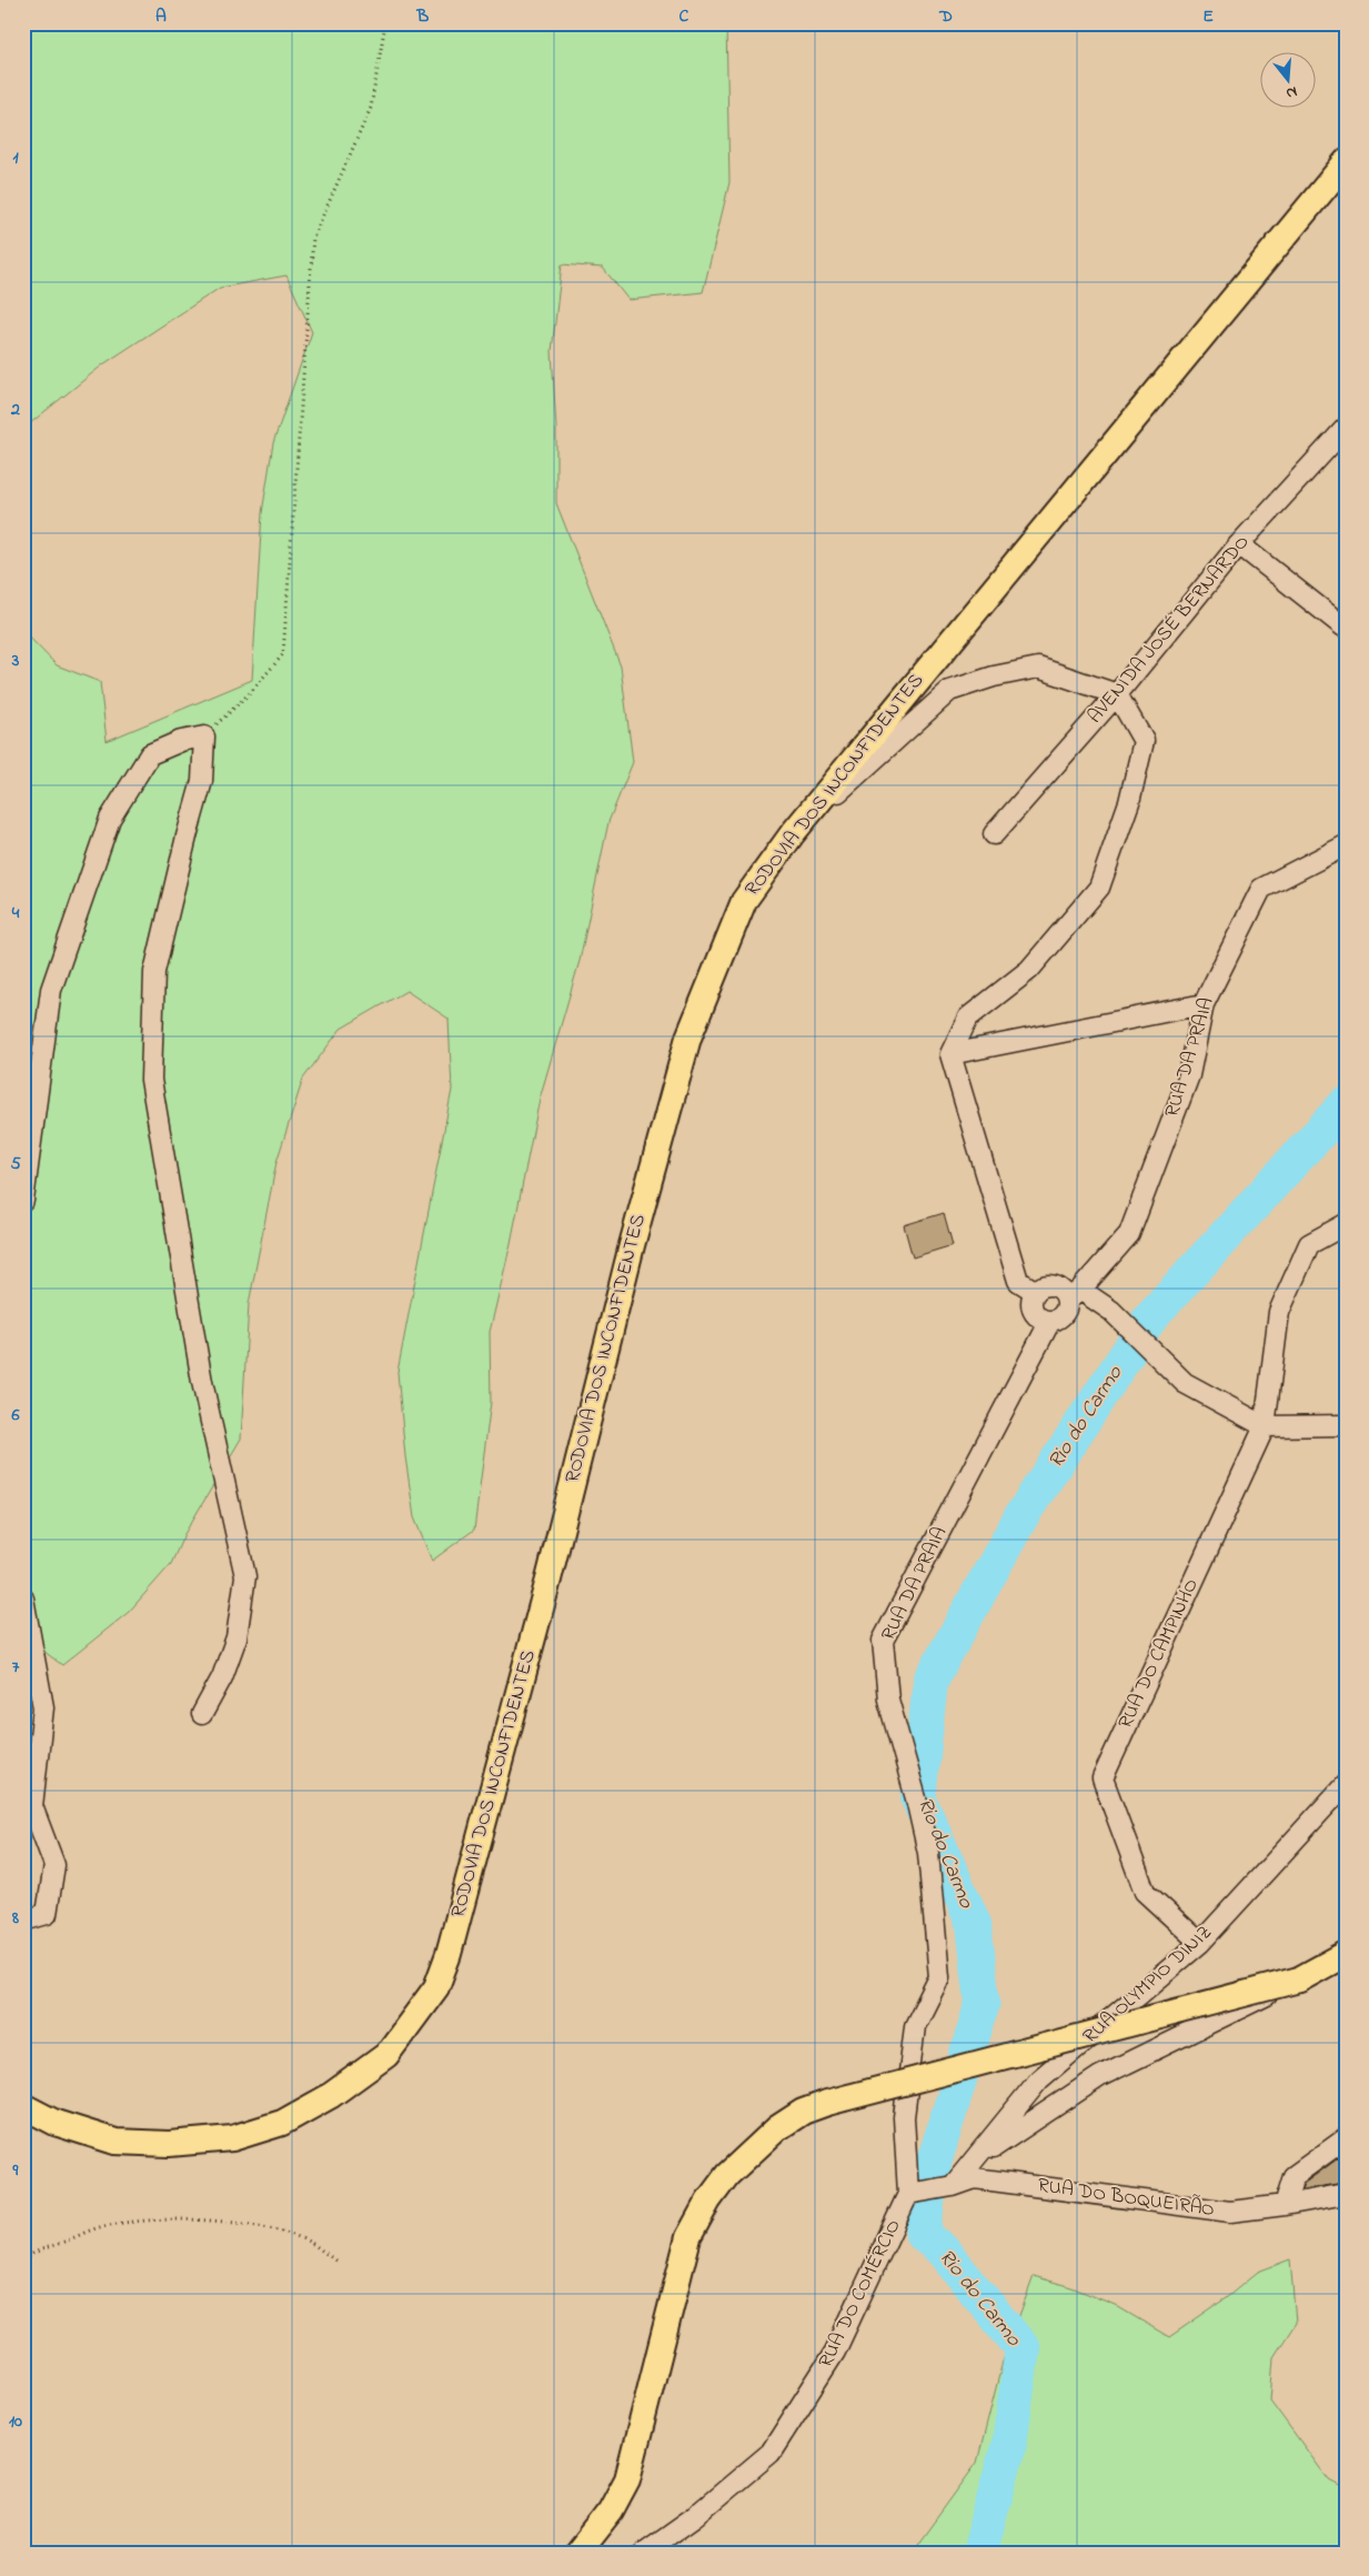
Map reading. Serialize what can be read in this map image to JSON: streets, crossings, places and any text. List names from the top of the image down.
{
  "streets": {
    "main road": ["RODOVIA DOS INCONFIDENTES"],
    "street": [
      "AVENIDA JOSÉ BERNARDO",
      "RUA DA PRAIA",
      "RUA DO CAMPINHO",
      "RUA OLYMPIO DINIZ",
      "RUA DO BOQUEIRÃO",
      "RUA DO COMÉRCIO"
    ]
  },
  "crossings": [
    ["RUA DA PRAIA", "RUA DO BOQUEIRÃO"],
    ["RUA DA PRAIA", "RUA DO COMÉRCIO"],
    ["RUA DO CAMPINHO", "RUA OLYMPIO DINIZ"],
    ["RUA OLYMPIO DINIZ", "RUA DO BOQUEIRÃO"],
    ["RUA DO BOQUEIRÃO", "RUA DO COMÉRCIO"]
  ],
  "water": ["Rio do Carmo"],
  "north": "bottom",
  "grid": {
    "columns": [
      "A",
      "B",
      "C",
      "D",
      "E"
    ],
    "rows": [
      "1",
      "2",
      "3",
      "4",
      "5",
      "6",
      "7",
      "8",
      "9",
      "10"
    ]
  }
}
